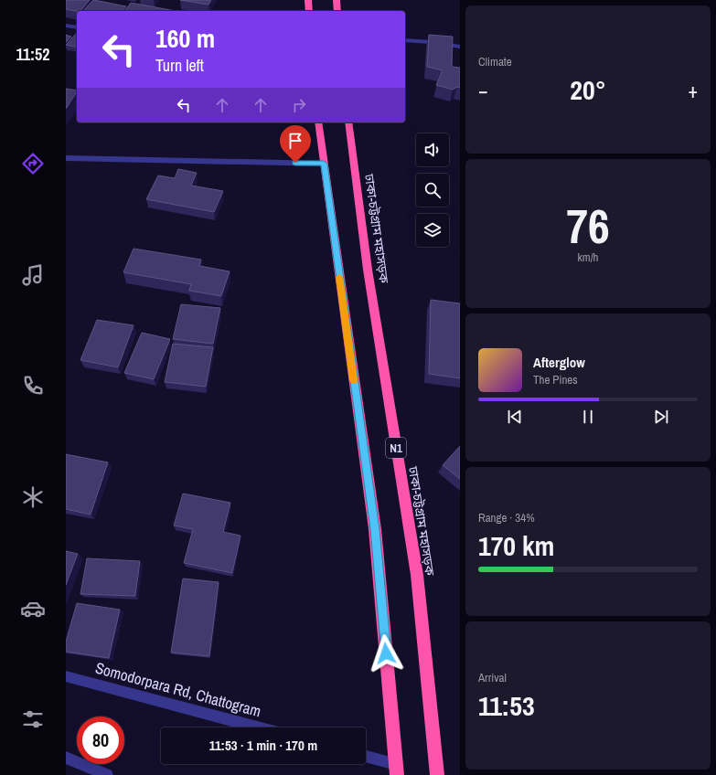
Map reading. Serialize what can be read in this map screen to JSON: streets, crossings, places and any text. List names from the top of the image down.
{
  "streets": {
    "highway": ["ঢাকা-চট্টগ্রাম মহাসড়ক", "N1"],
    "street": ["Somodorpara Rd, Chattogram"]
  },
  "page": {
    "tabs": "11:52",
    "tile": [
      "Climate",
      ["76", "km/h"],
      ["Range · 34%", "170 km"],
      ["Arrival", "11:53"]
    ],
    "turn": ["160 m", "Turn left"],
    "heat": ["−", "20°", "+"],
    "song": ["Afterglow", "The Pines"],
    "limit": "80",
    "trip": "11:53 · 1 min · 170 m"
  }
}
